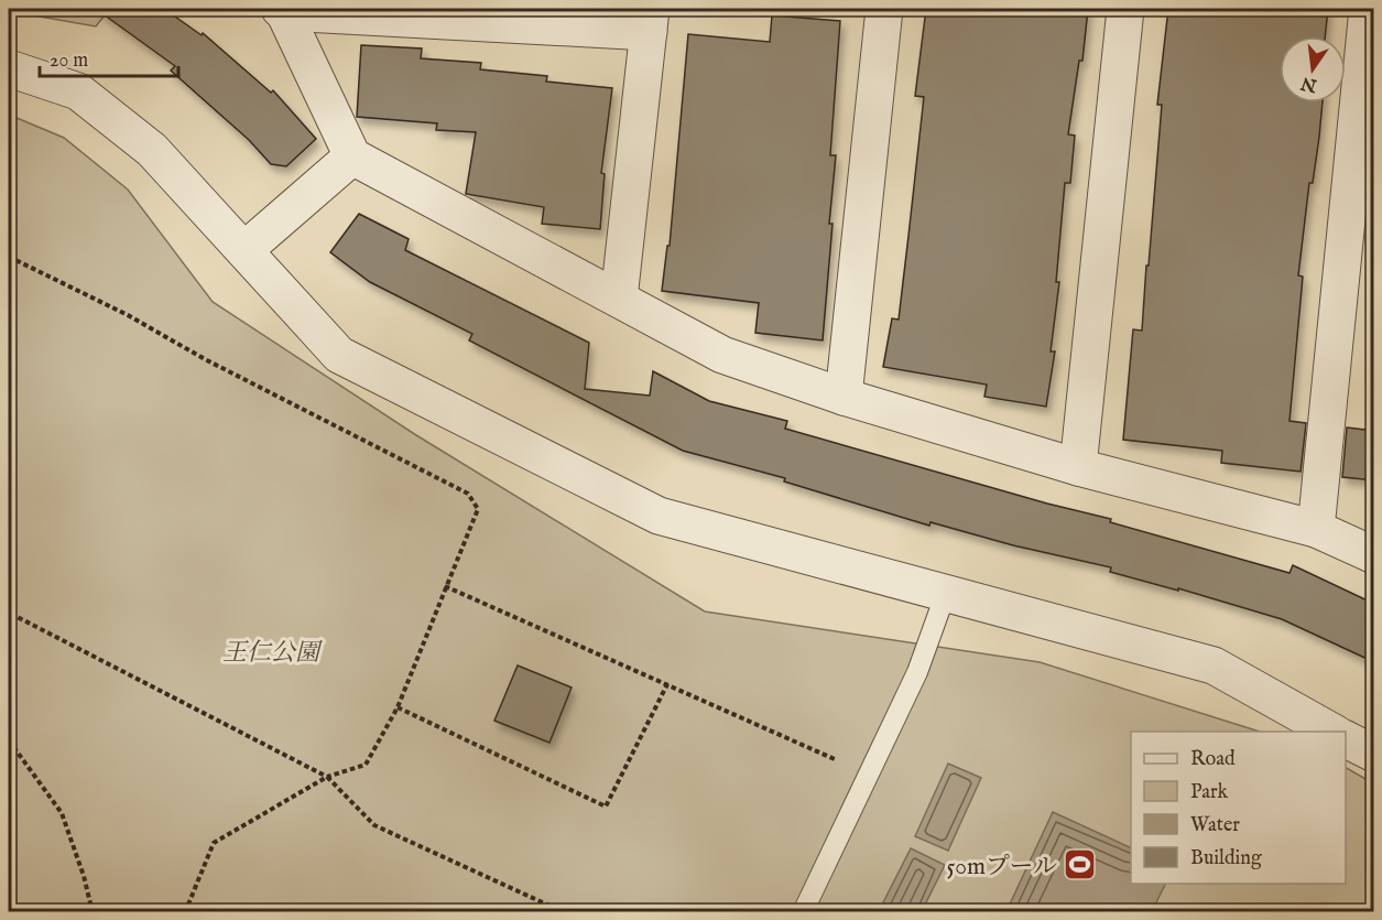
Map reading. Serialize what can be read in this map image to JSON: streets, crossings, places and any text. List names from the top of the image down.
{
  "parks": ["王仁公園"],
  "places": {
    "sports": ["50mプール"]
  },
  "legend": [
    "Road",
    "Park",
    "Water",
    "Building"
  ],
  "scale_bar": "20 m",
  "north": "bottom"
}
